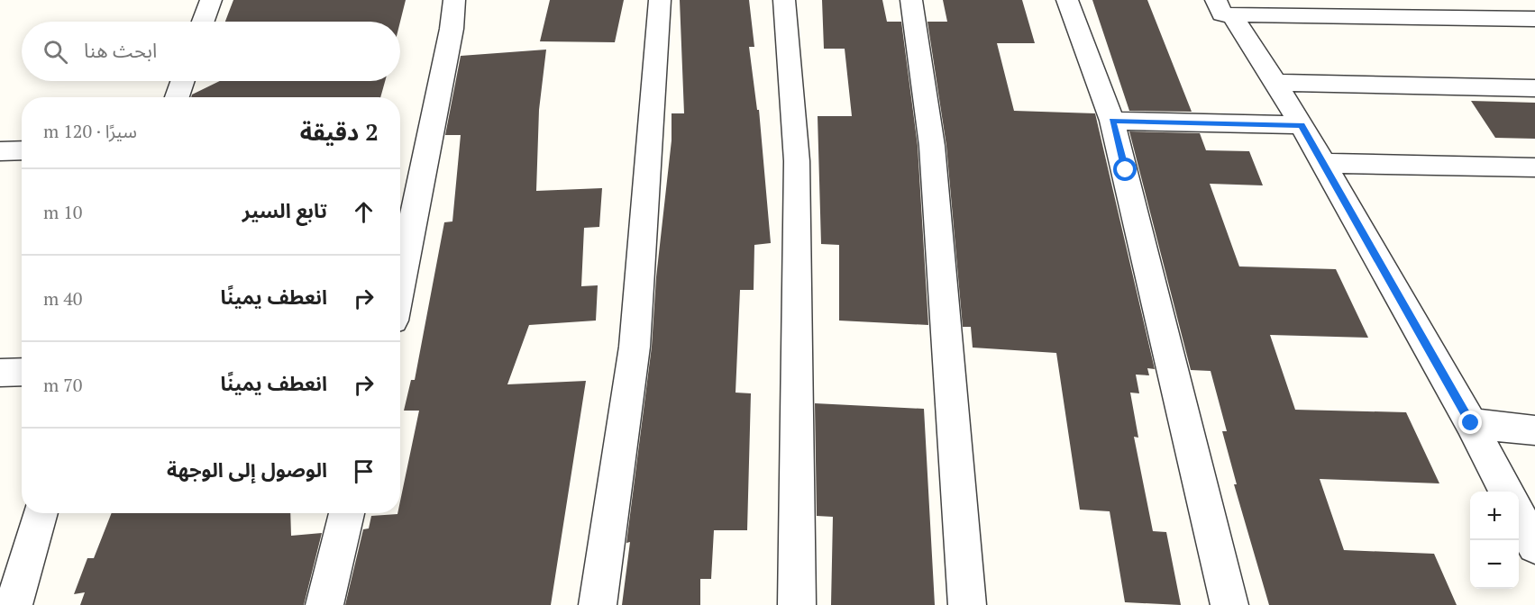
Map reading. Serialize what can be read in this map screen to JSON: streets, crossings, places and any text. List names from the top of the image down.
{
  "page": {
    "search": "ابحث هنا",
    "heading": ["2 دقيقة", "سيرًا · 120 m"],
    "list": [
      ["تابع السير", "10 m"],
      ["انعطف يمينًا", "40 m"],
      ["انعطف يمينًا", "70 m"],
      "الوصول إلى الوجهة"
    ],
    "map_buttons": ["+", "−"]
  }
}
